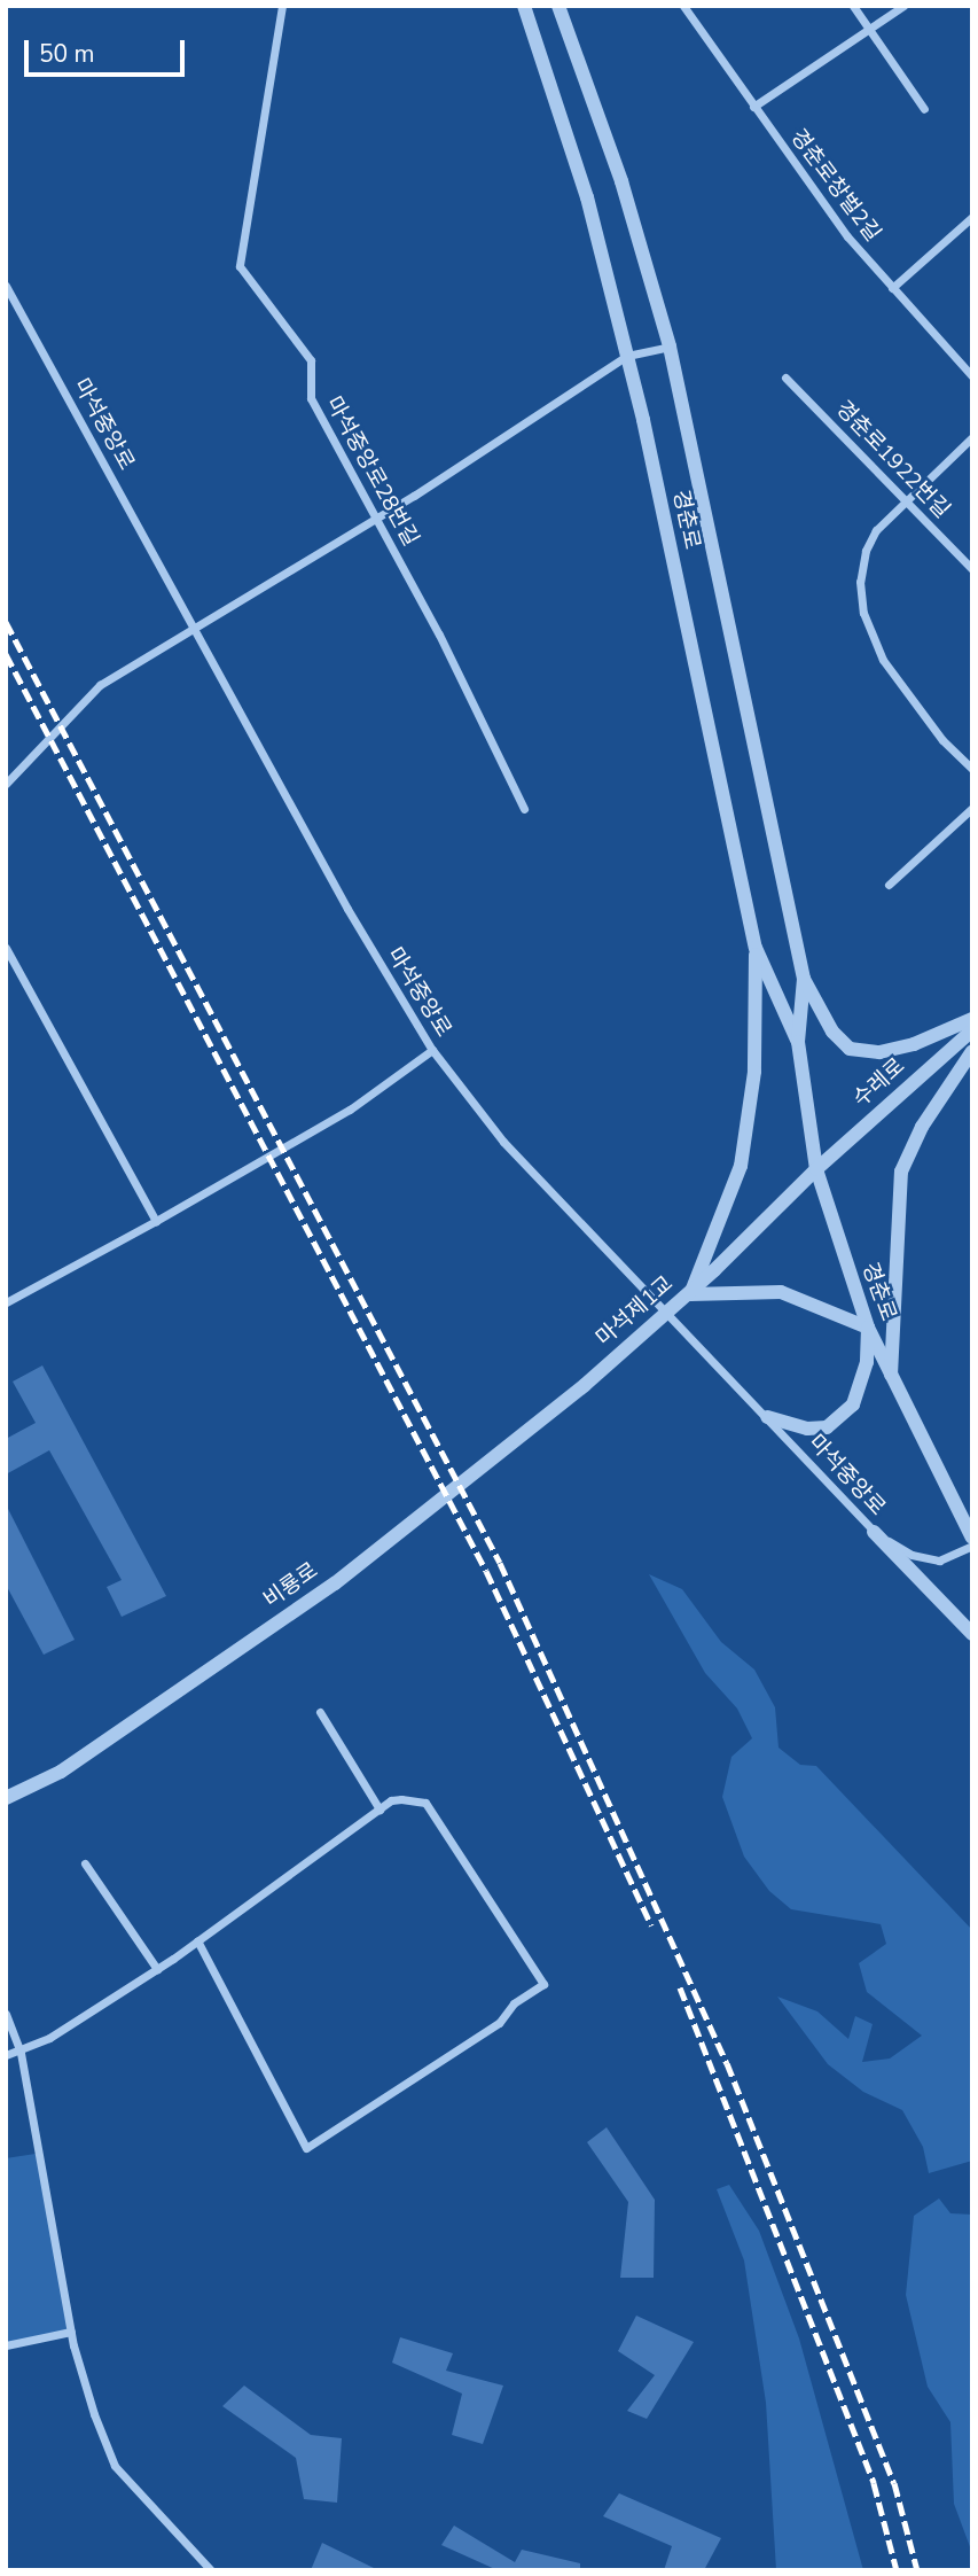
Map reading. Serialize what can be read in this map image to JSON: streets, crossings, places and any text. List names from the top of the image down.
{
  "streets": {
    "street": [
      "경춘로창벌2길",
      "마석중앙로",
      "경춘로1922번길",
      "마석중앙로28번길",
      "경춘로",
      "수레로",
      "마석제1교",
      "비룡로"
    ]
  },
  "crossings": [
    ["경춘로", "수레로"],
    ["경춘로", "마석제1교"],
    ["수레로", "마석제1교"],
    ["마석제1교", "비룡로"]
  ],
  "scale_bar": "50 m"
}
